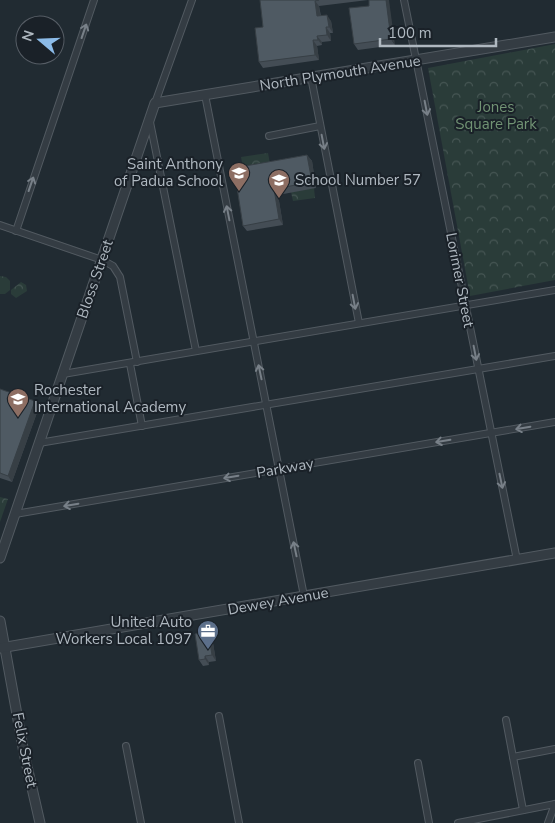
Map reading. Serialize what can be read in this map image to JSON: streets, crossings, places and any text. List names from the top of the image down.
{
  "streets": {
    "street": [
      "North Plymouth Avenue",
      "Bloss Street",
      "Lorimer Street",
      "Parkway",
      "Dewey Avenue",
      "Felix Street"
    ]
  },
  "crossings": [
    ["North Plymouth Avenue", "Bloss Street"],
    ["North Plymouth Avenue", "Lorimer Street"],
    ["Bloss Street", "Parkway"],
    ["Lorimer Street", "Parkway"],
    ["Lorimer Street", "Dewey Avenue"],
    ["Dewey Avenue", "Felix Street"]
  ],
  "one_way": ["Lorimer Street", "Parkway"],
  "parks": ["Jones Square Park"],
  "places": {
    "school or university": ["Saint Anthony of Padua School", "School Number 57", "Rochester International Academy"],
    "office": ["United Auto Workers Local 1097"]
  },
  "scale_bar": "100 m",
  "north": "left"
}
